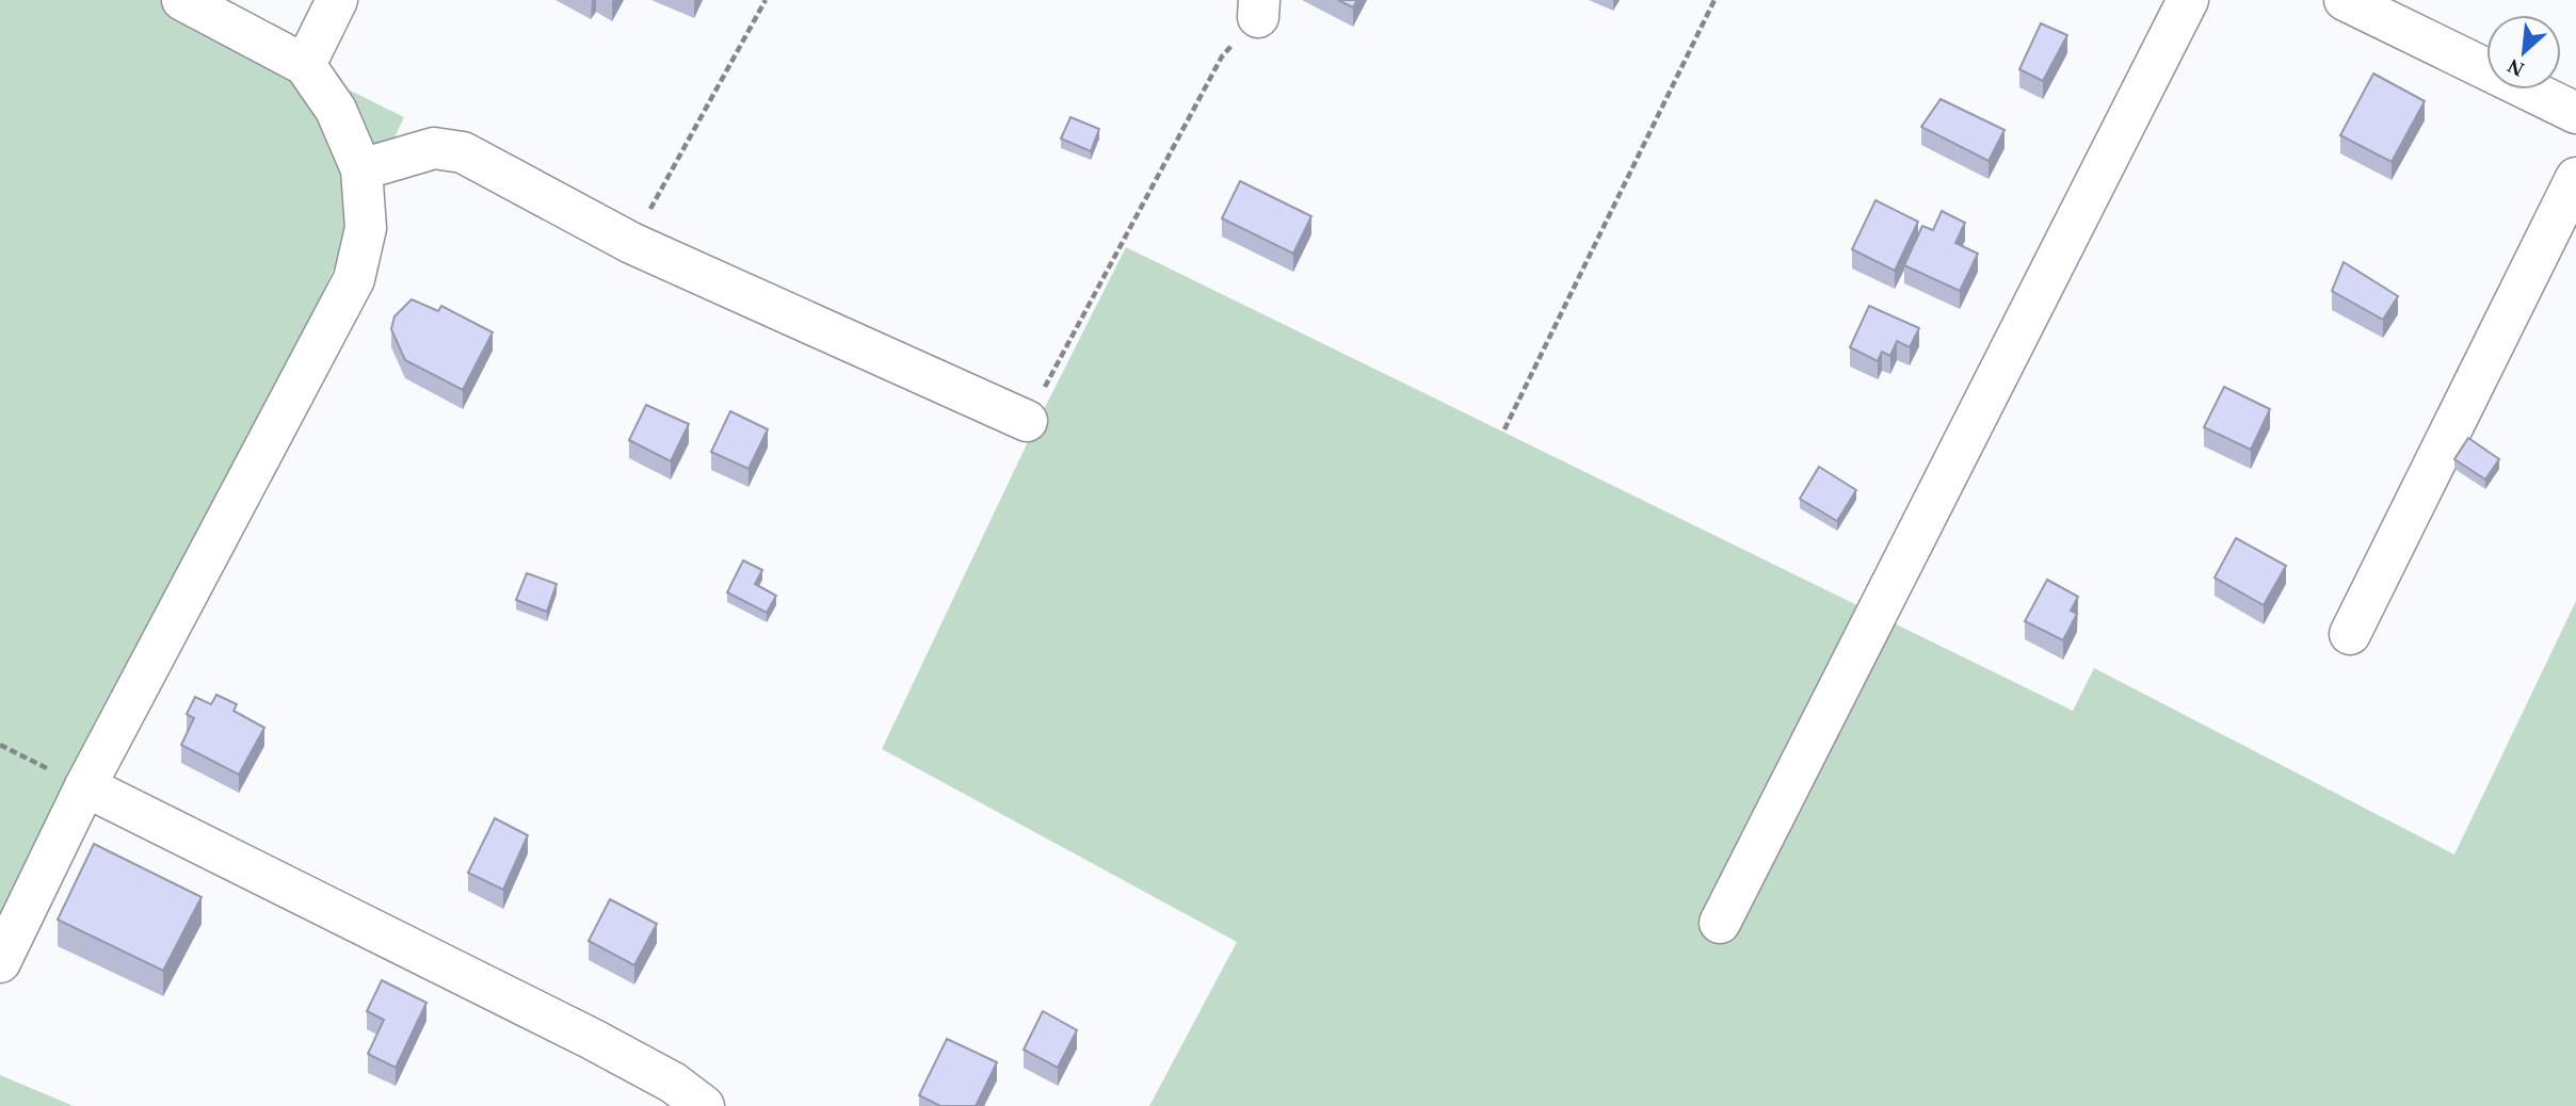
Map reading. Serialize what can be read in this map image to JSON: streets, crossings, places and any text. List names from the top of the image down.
{
  "north": "bottom left"
}
